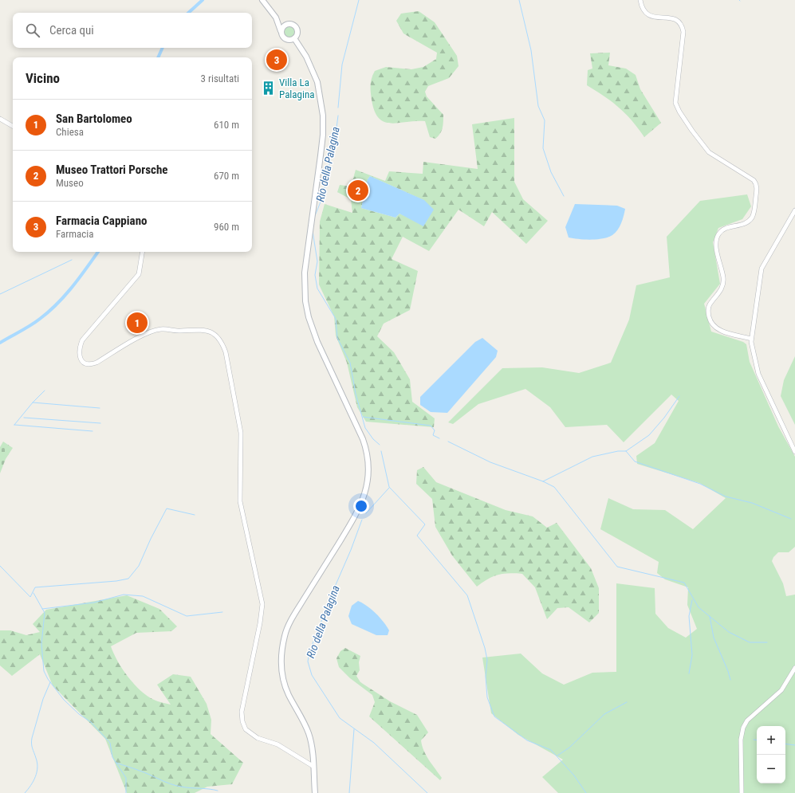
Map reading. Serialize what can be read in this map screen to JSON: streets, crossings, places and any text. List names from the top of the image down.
{
  "water": ["Rio della Palagina"],
  "places": {
    "building": ["Villa La Palagina"]
  },
  "page": {
    "search": "Cerca qui",
    "pins": ["3", "2", "1"],
    "heading": ["Vicino", "3 risultati"],
    "list": [
      {
        "mark": "1",
        "name": "San Bartolomeo",
        "note": "Chiesa",
        "value": "610 m"
      },
      {
        "mark": "2",
        "name": "Museo Trattori Porsche",
        "note": "Museo",
        "value": "670 m"
      },
      {
        "mark": "3",
        "name": "Farmacia Cappiano",
        "note": "Farmacia",
        "value": "960 m"
      }
    ],
    "map_buttons": ["+", "−"]
  }
}
